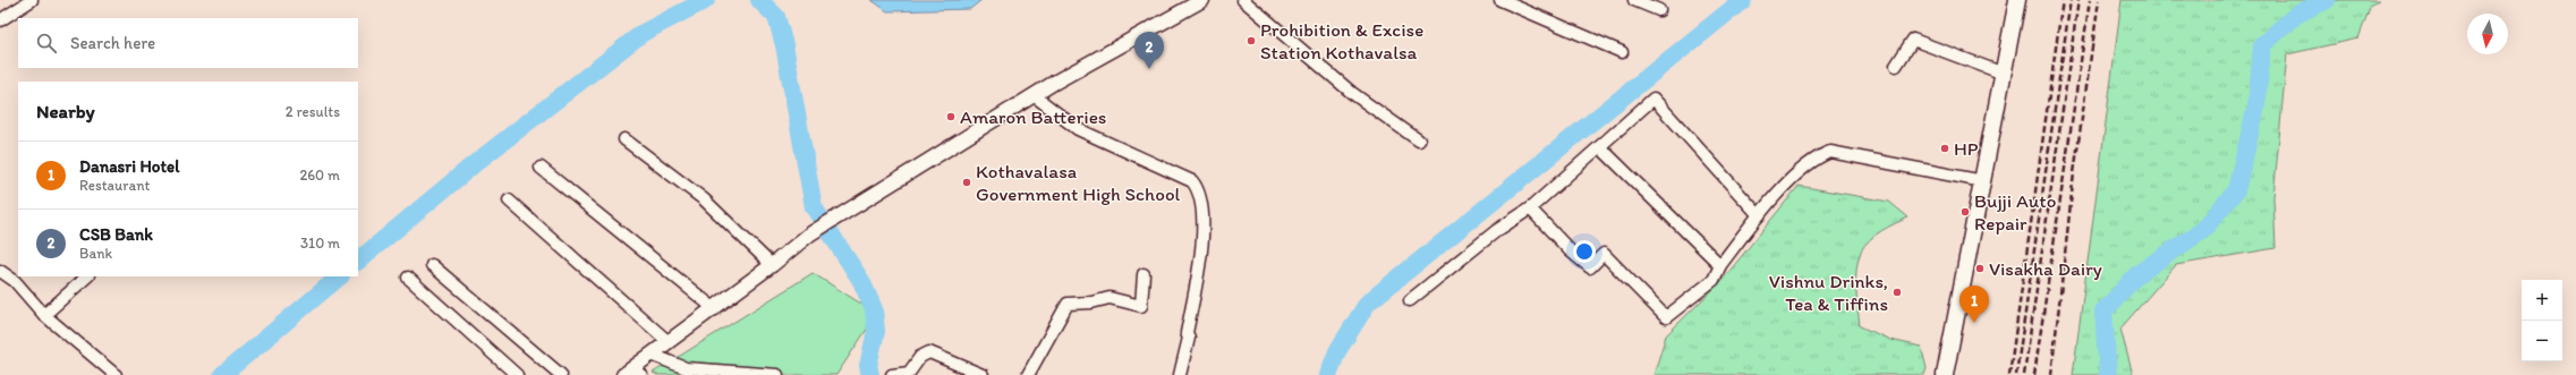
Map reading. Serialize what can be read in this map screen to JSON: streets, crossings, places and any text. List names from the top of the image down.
{
  "places": [
    "Prohibition & Excise Station Kothavalsa",
    "Amaron Batteries",
    "HP",
    "Kothavalasa Government High School",
    "Bujji Auto Repair",
    "Visakha Dairy",
    "Vishnu Drinks, Tea & Tiffins"
  ],
  "north": "bottom",
  "page": {
    "search": "Search here",
    "pins": ["2", "1"],
    "heading": ["Nearby", "2 results"],
    "list": [
      {
        "mark": "1",
        "name": "Danasri Hotel",
        "note": "Restaurant",
        "value": "260 m"
      },
      {
        "mark": "2",
        "name": "CSB Bank",
        "note": "Bank",
        "value": "310 m"
      }
    ],
    "map_buttons": ["+", "−"]
  }
}
